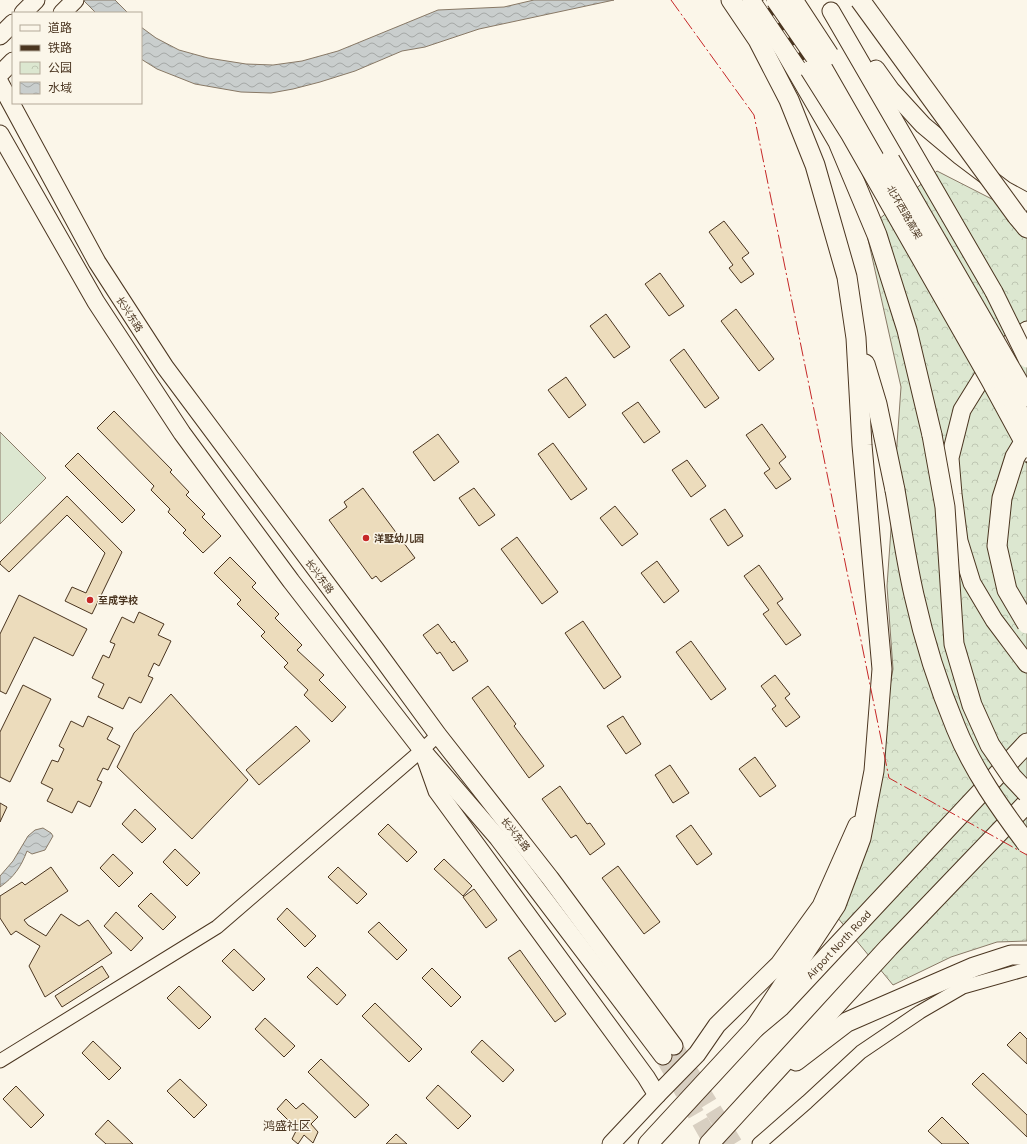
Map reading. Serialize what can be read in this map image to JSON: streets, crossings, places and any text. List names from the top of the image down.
{
  "streets": {
    "highway": ["北环西路高架", "Airport North Road"],
    "main road": ["长兴东路"]
  },
  "districts": ["鸿盛社区"],
  "places": ["洋墅幼儿园", "至成学校"],
  "legend": [
    "道路",
    "铁路",
    "公园",
    "水域"
  ]
}
